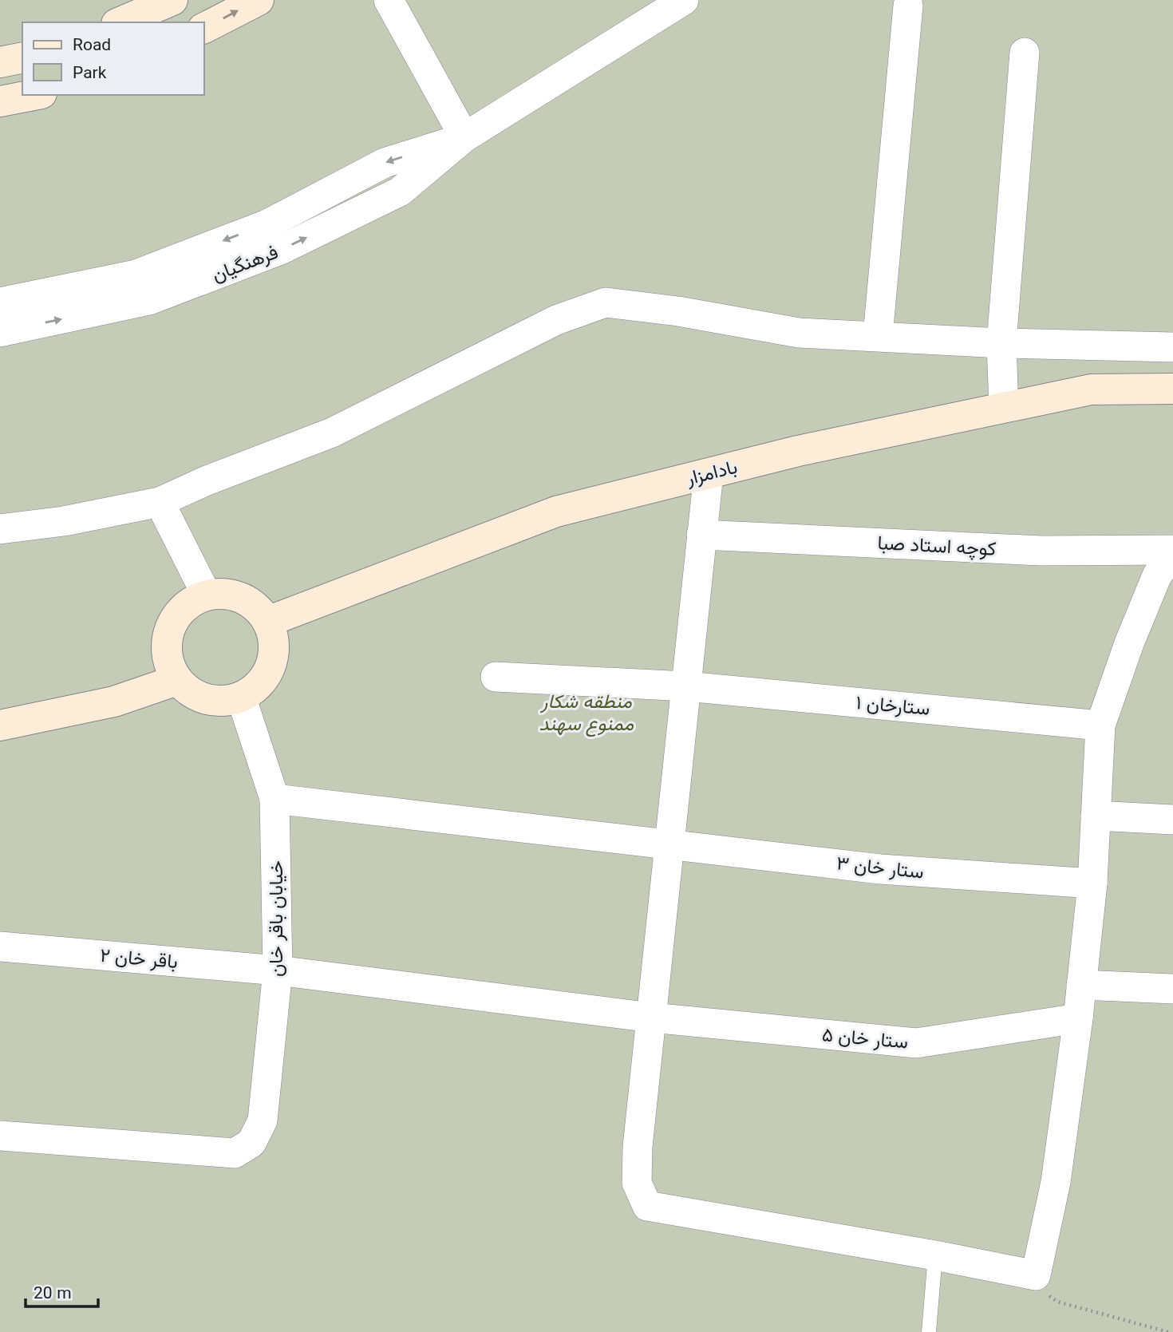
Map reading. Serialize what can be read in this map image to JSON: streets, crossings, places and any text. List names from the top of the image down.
{
  "streets": {
    "street": [
      "فرهنگیان",
      "بادامزار",
      "کوچه استاد صبا",
      "ستارخان ۱",
      "ستار خان ۳",
      "خیابان باقر خان",
      "باقر خان ۲",
      "ستار خان ۵"
    ]
  },
  "crossings": [
    ["بادامزار", "خیابان باقر خان"],
    ["ستار خان ۳", "خیابان باقر خان"],
    ["خیابان باقر خان", "باقر خان ۲"],
    ["باقر خان ۲", "ستار خان ۵"]
  ],
  "parks": ["منطقه شکار ممنوع سهند"],
  "legend": ["Road", "Park"],
  "scale_bar": "20 m"
}
